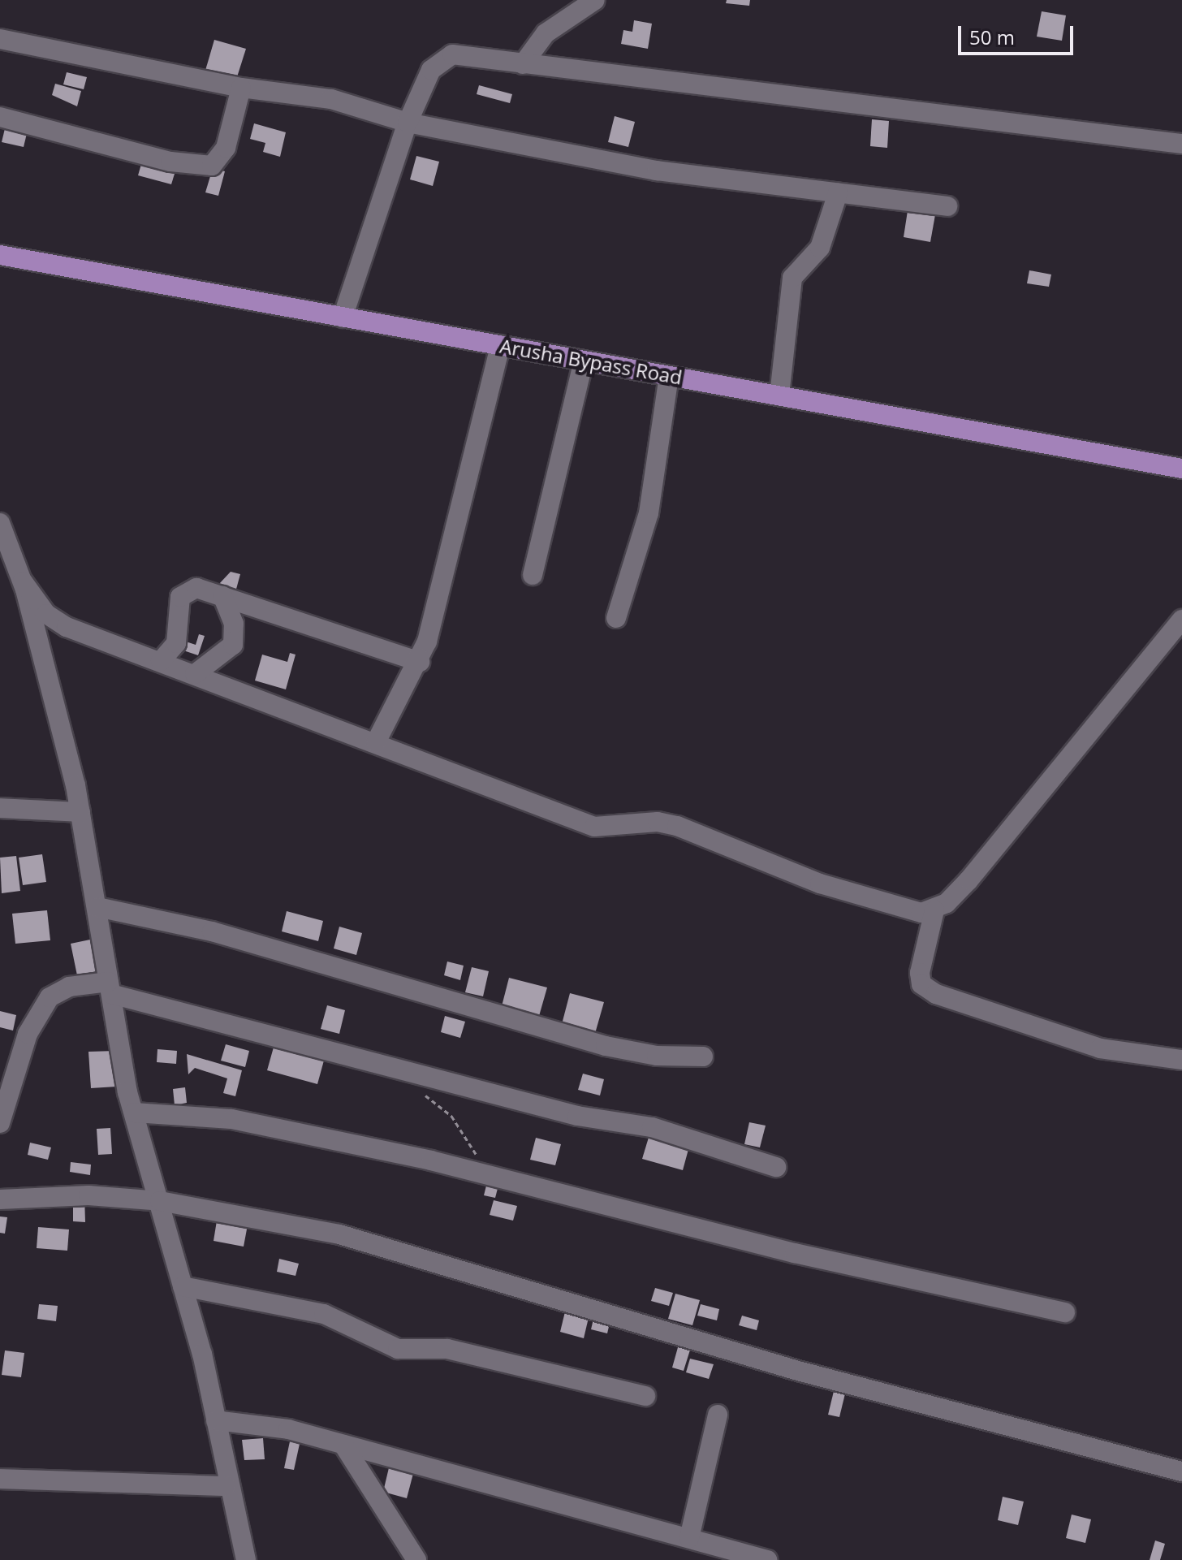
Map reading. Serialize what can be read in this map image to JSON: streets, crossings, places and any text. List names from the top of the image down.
{
  "streets": {
    "main road": ["Arusha Bypass Road"]
  },
  "scale_bar": "50 m"
}
